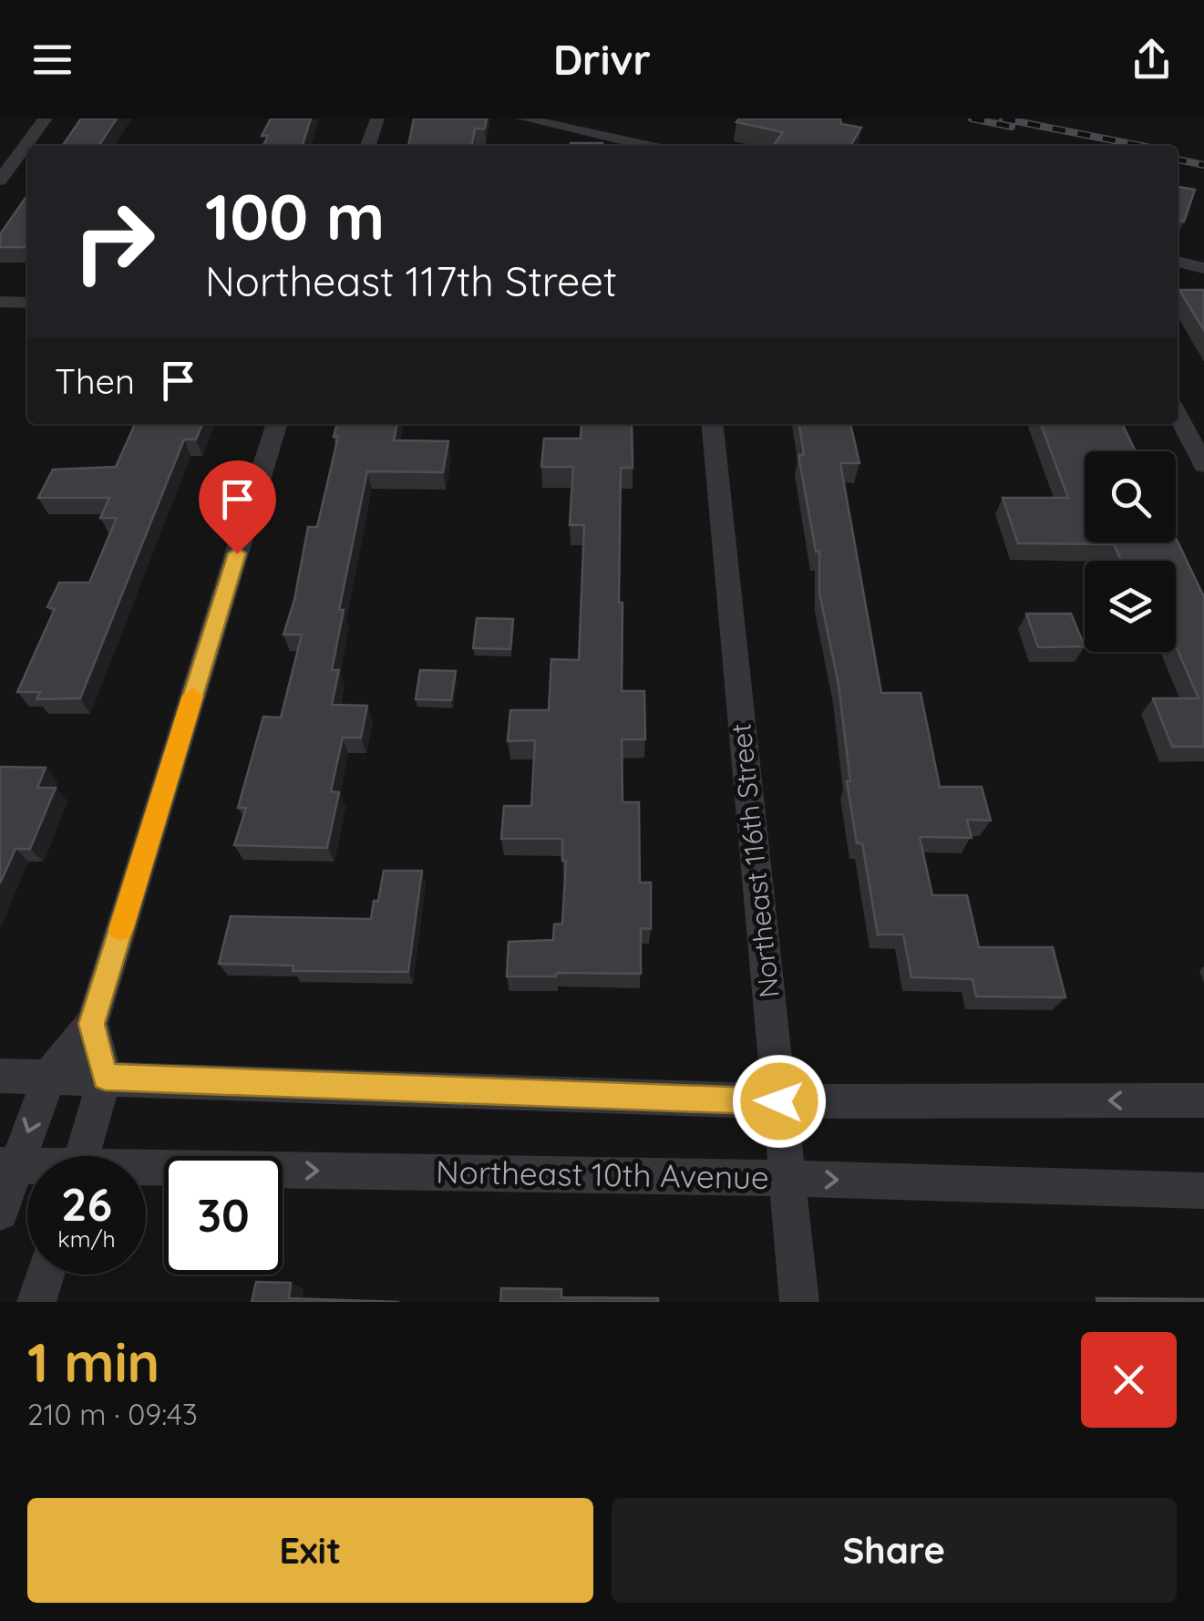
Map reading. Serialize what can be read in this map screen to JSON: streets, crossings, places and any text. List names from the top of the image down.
{
  "streets": {
    "street": ["Northeast 116th Street", "Northeast 10th Avenue"]
  },
  "crossings": [
    ["Northeast 116th Street", "Northeast 10th Avenue"]
  ],
  "page": {
    "header": "Drivr",
    "turn": ["100 m", "Northeast 117th Street"],
    "then": "Then",
    "speed": "26 km/h",
    "limit": "30",
    "heading": ["1 min", "210 m · 09:43"],
    "buttons": ["Exit", "Share"]
  }
}
